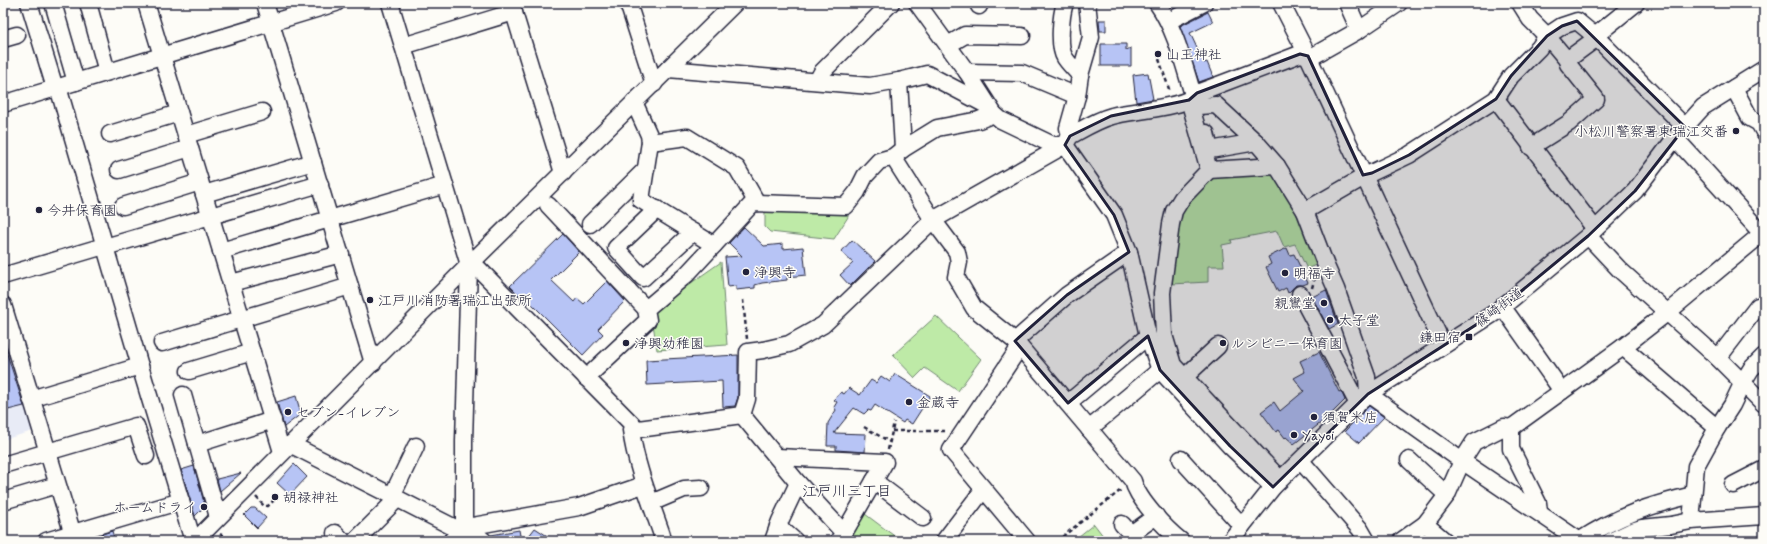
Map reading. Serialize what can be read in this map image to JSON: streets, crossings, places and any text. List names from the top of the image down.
{
  "streets": {
    "street": ["篠崎街道"]
  },
  "districts": ["江戸川三丁目"],
  "places": {
    "other": [
      "山王神社",
      "小松川警察署東瑞江交番",
      "今井保育園",
      "浄興寺",
      "明福寺",
      "江戸川消防署瑞江出張所",
      "親鸞堂",
      "太子堂",
      "浄興幼稚園",
      "ルンビニー保育園",
      "金蔵寺",
      "セブン-イレブン",
      "須賀米店",
      "Yayoi",
      "胡禄神社",
      "ホームドライ"
    ],
    "transit": ["鎌田宿"]
  }
}
